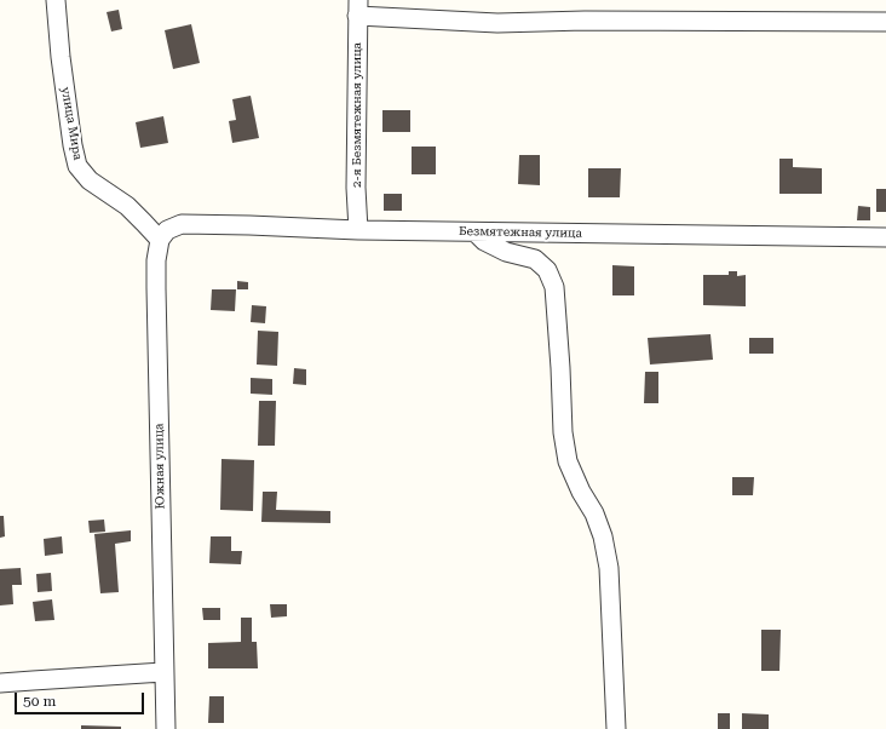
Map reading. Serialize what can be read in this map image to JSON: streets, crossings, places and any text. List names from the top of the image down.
{
  "streets": {
    "street": [
      "2-я Безмятежная улица",
      "улица Мира",
      "Безмятежная улица",
      "Южная улица"
    ]
  },
  "crossings": [
    ["2-я Безмятежная улица", "Безмятежная улица"],
    ["улица Мира", "Безмятежная улица"],
    ["улица Мира", "Южная улица"],
    ["Безмятежная улица", "Южная улица"]
  ],
  "scale_bar": "50 m"
}
